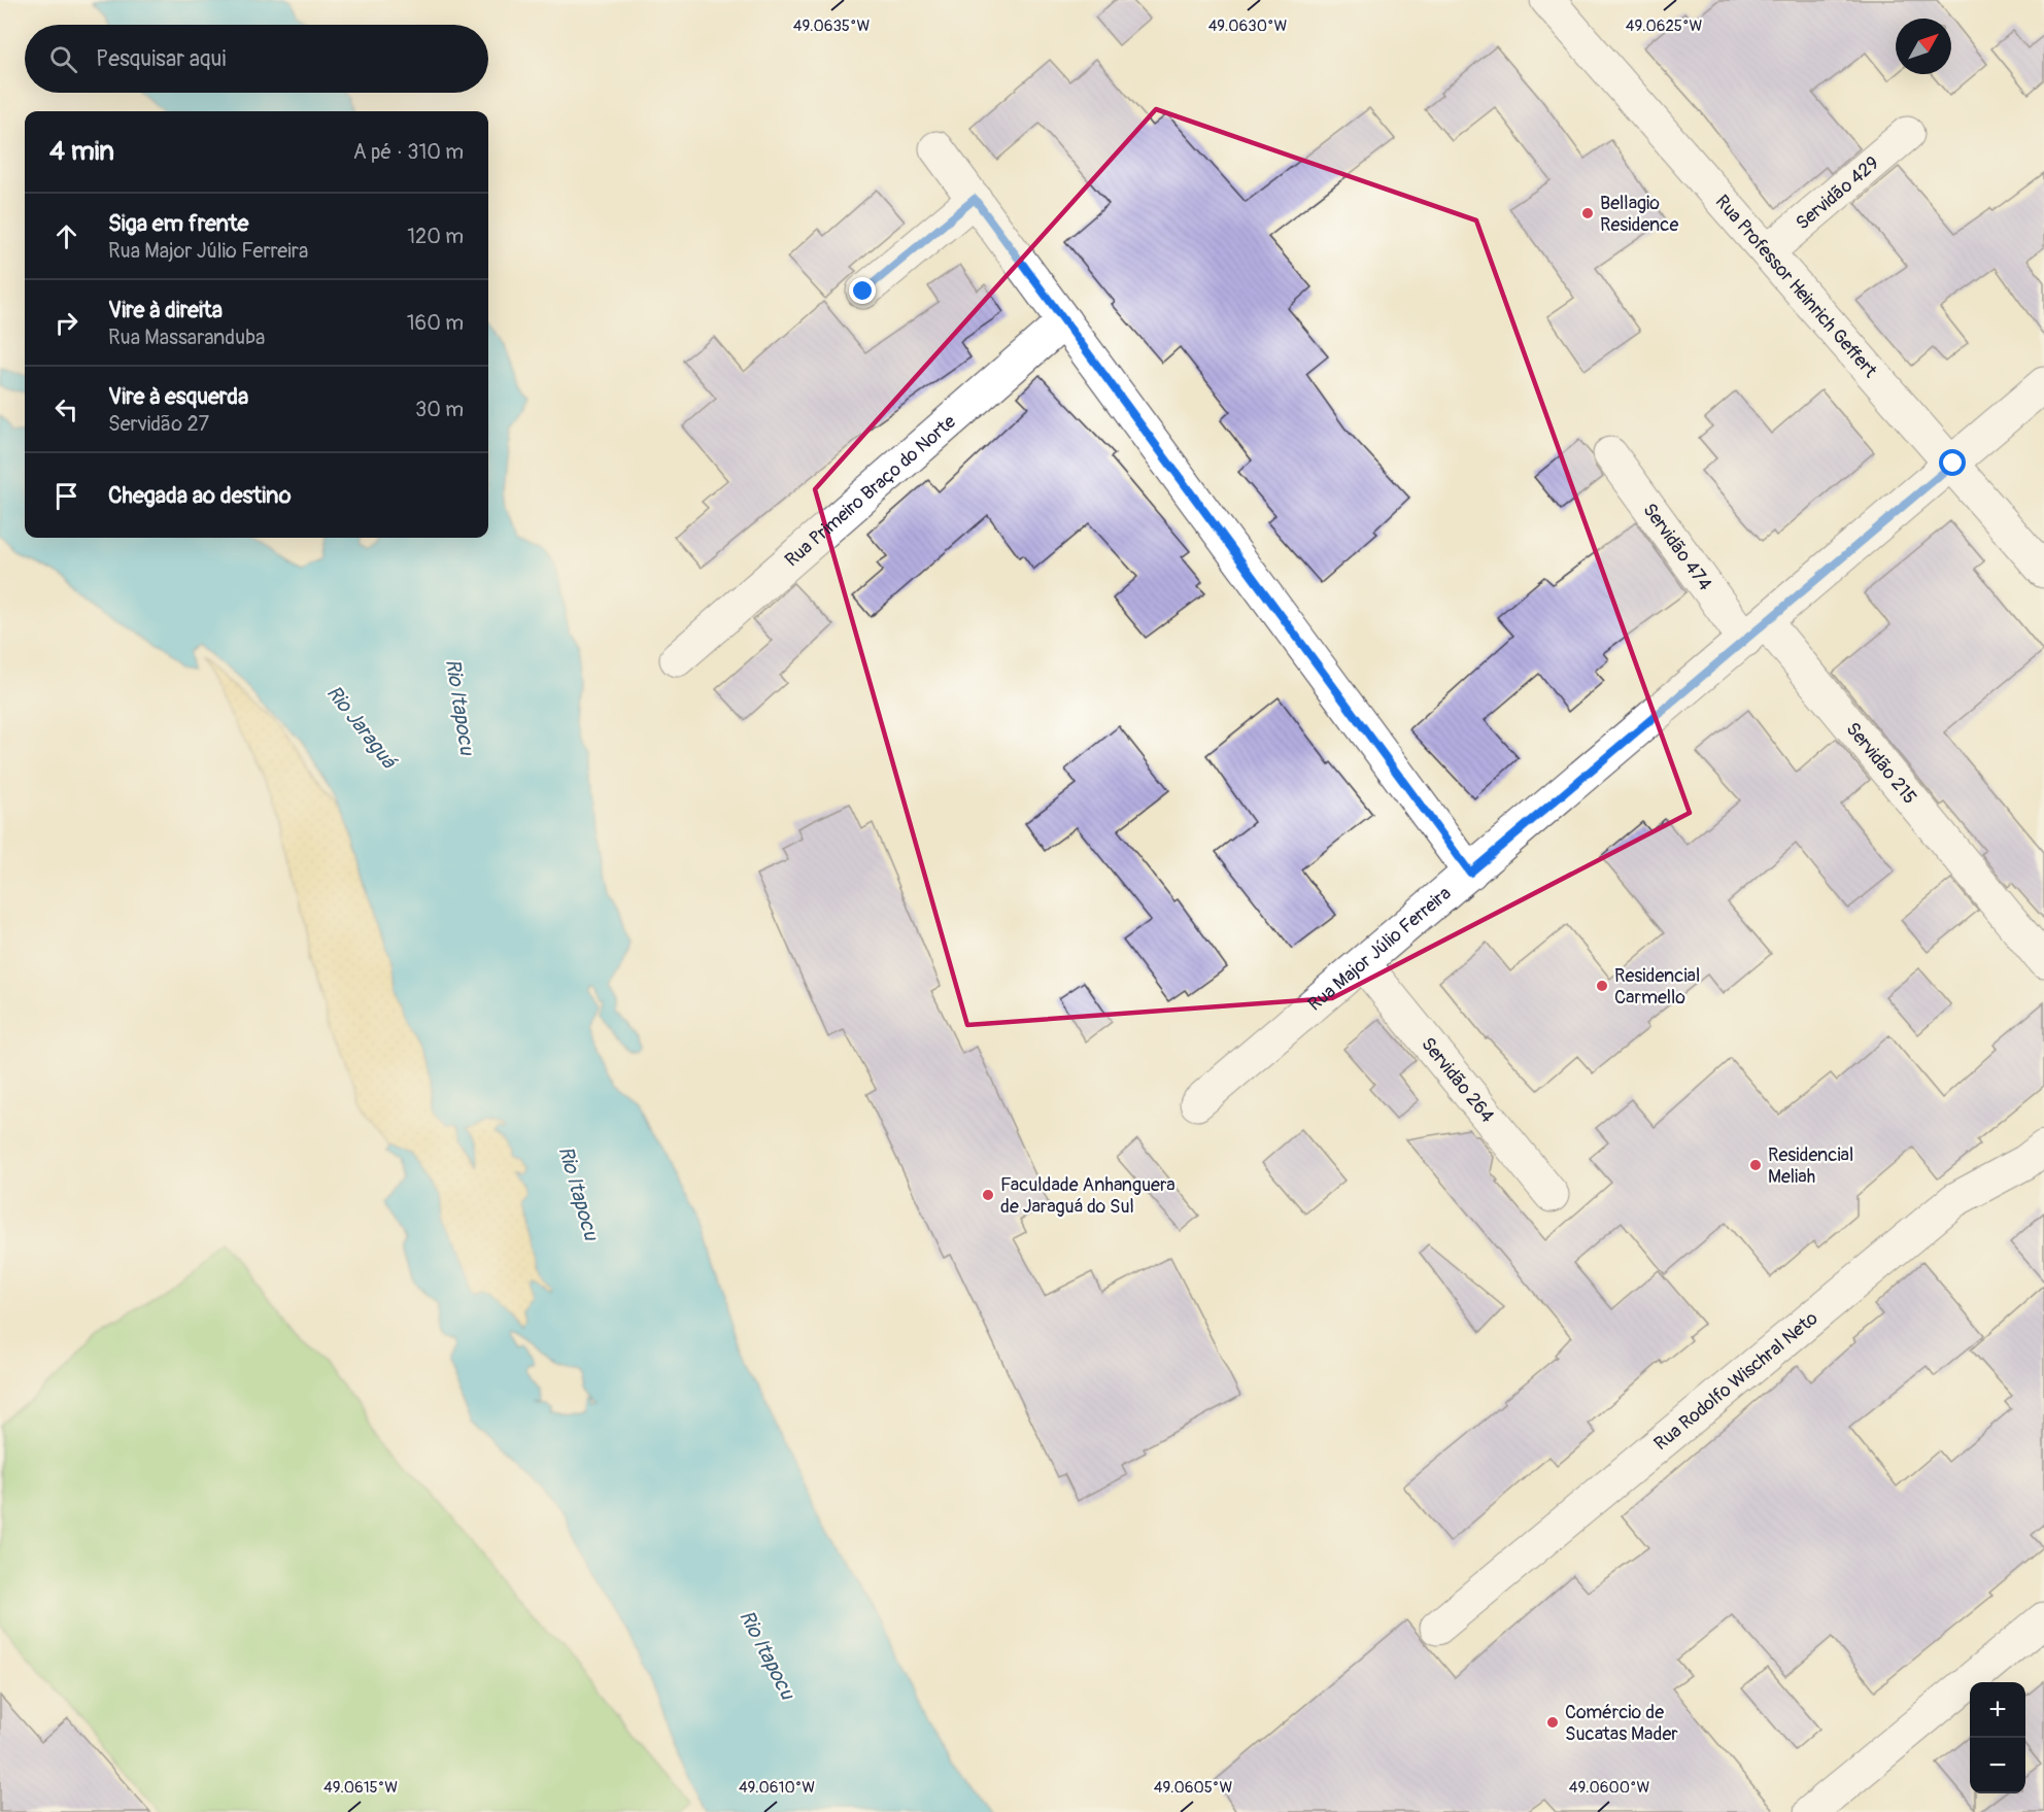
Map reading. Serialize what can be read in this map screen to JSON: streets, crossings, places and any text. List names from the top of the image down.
{
  "streets": {
    "street": [
      "Servidão 429",
      "Rua Professor Heinrich Geffert",
      "Rua Primeiro Braço do Norte",
      "Servidão 474",
      "Servidão 215",
      "Rua Major Júlio Ferreira",
      "Servidão 264",
      "Rua Rodolfo Wischral Neto"
    ]
  },
  "crossings": [
    ["Servidão 429", "Rua Professor Heinrich Geffert"],
    ["Rua Professor Heinrich Geffert", "Rua Major Júlio Ferreira"],
    ["Servidão 474", "Servidão 215"],
    ["Servidão 474", "Rua Major Júlio Ferreira"],
    ["Servidão 215", "Rua Major Júlio Ferreira"],
    ["Rua Major Júlio Ferreira", "Servidão 264"]
  ],
  "water": ["Rio Itapocu", "Rio Jaraguá"],
  "places": [
    "Bellagio Residence",
    "Residencial Carmello",
    "Residencial Meliah",
    "Faculdade Anhanguera de Jaraguá do Sul",
    "Comércio de Sucatas Mader"
  ],
  "north": "top right",
  "page": {
    "search": "Pesquisar aqui",
    "heading": ["4 min", "A pé · 310 m"],
    "list": [
      ["Siga em frente", "Rua Major Júlio Ferreira", "120 m"],
      ["Vire à direita", "Rua Massaranduba", "160 m"],
      ["Vire à esquerda", "Servidão 27", "30 m"],
      "Chegada ao destino"
    ],
    "map_buttons": ["+", "−"]
  },
  "coordinates": [
    "49.0635°W",
    "49.0625°W",
    "49.0630°W",
    "49.0615°W",
    "49.0610°W",
    "49.0605°W",
    "49.0600°W"
  ]
}
